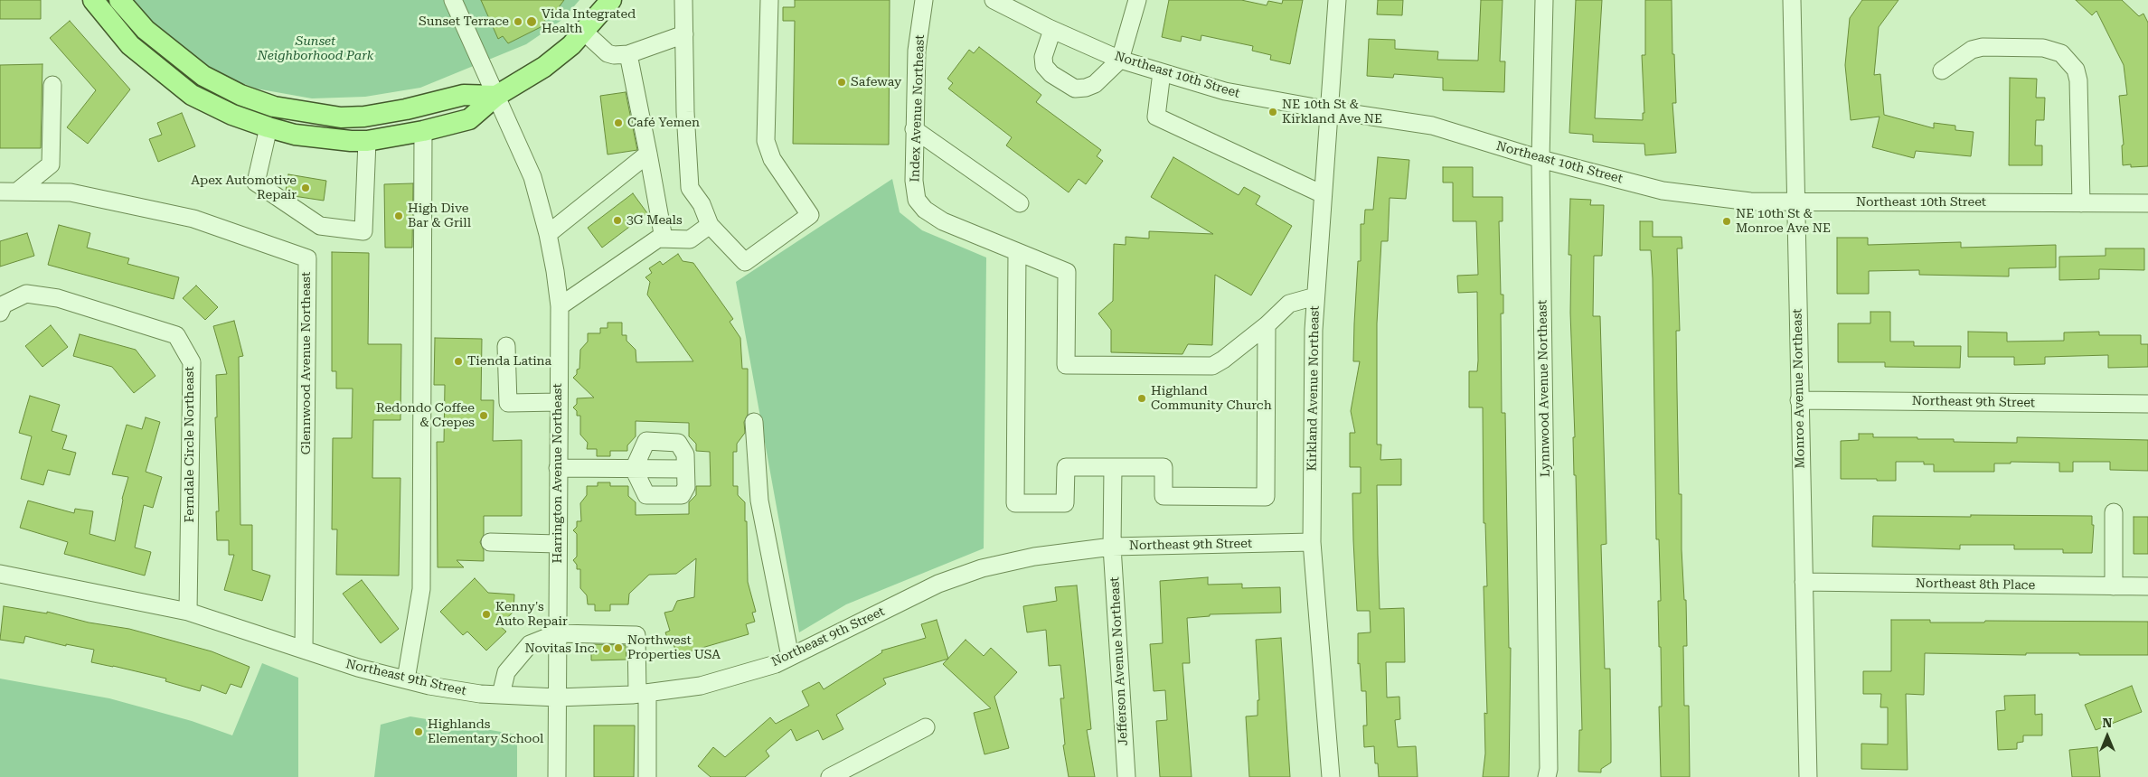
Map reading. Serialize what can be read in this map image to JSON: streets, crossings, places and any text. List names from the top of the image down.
{
  "streets": {
    "street": [
      "Northeast 10th Street",
      "Index Avenue Northeast",
      "Glennwood Avenue Northeast",
      "Kirkland Avenue Northeast",
      "Lynnwood Avenue Northeast",
      "Monroe Avenue Northeast",
      "Northeast 9th Street",
      "Ferndale Circle Northeast",
      "Harrington Avenue Northeast",
      "Northeast 8th Place",
      "Jefferson Avenue Northeast"
    ]
  },
  "crossings": [
    ["Northeast 10th Street", "Kirkland Avenue Northeast"],
    ["Northeast 10th Street", "Lynnwood Avenue Northeast"],
    ["Northeast 10th Street", "Monroe Avenue Northeast"],
    ["Glennwood Avenue Northeast", "Northeast 9th Street"],
    ["Kirkland Avenue Northeast", "Northeast 9th Street"],
    ["Monroe Avenue Northeast", "Northeast 9th Street"],
    ["Monroe Avenue Northeast", "Northeast 8th Place"],
    ["Northeast 9th Street", "Ferndale Circle Northeast"],
    ["Northeast 9th Street", "Harrington Avenue Northeast"],
    ["Northeast 9th Street", "Jefferson Avenue Northeast"]
  ],
  "parks": ["Sunset Neighborhood Park"],
  "places": [
    "Sunset Terrace",
    "Vida Integrated Health",
    "Safeway",
    "NE 10th St & Kirkland Ave NE",
    "Café Yemen",
    "Apex Automotive Repair",
    "High Dive Bar & Grill",
    "3G Meals",
    "NE 10th St & Monroe Ave NE",
    "Tienda Latina",
    "Highland Community Church",
    "Redondo Coffee & Crepes",
    "Kenny's Auto Repair",
    "Northwest Properties USA",
    "Novitas Inc.",
    "Highlands Elementary School"
  ],
  "north": "top"
}
